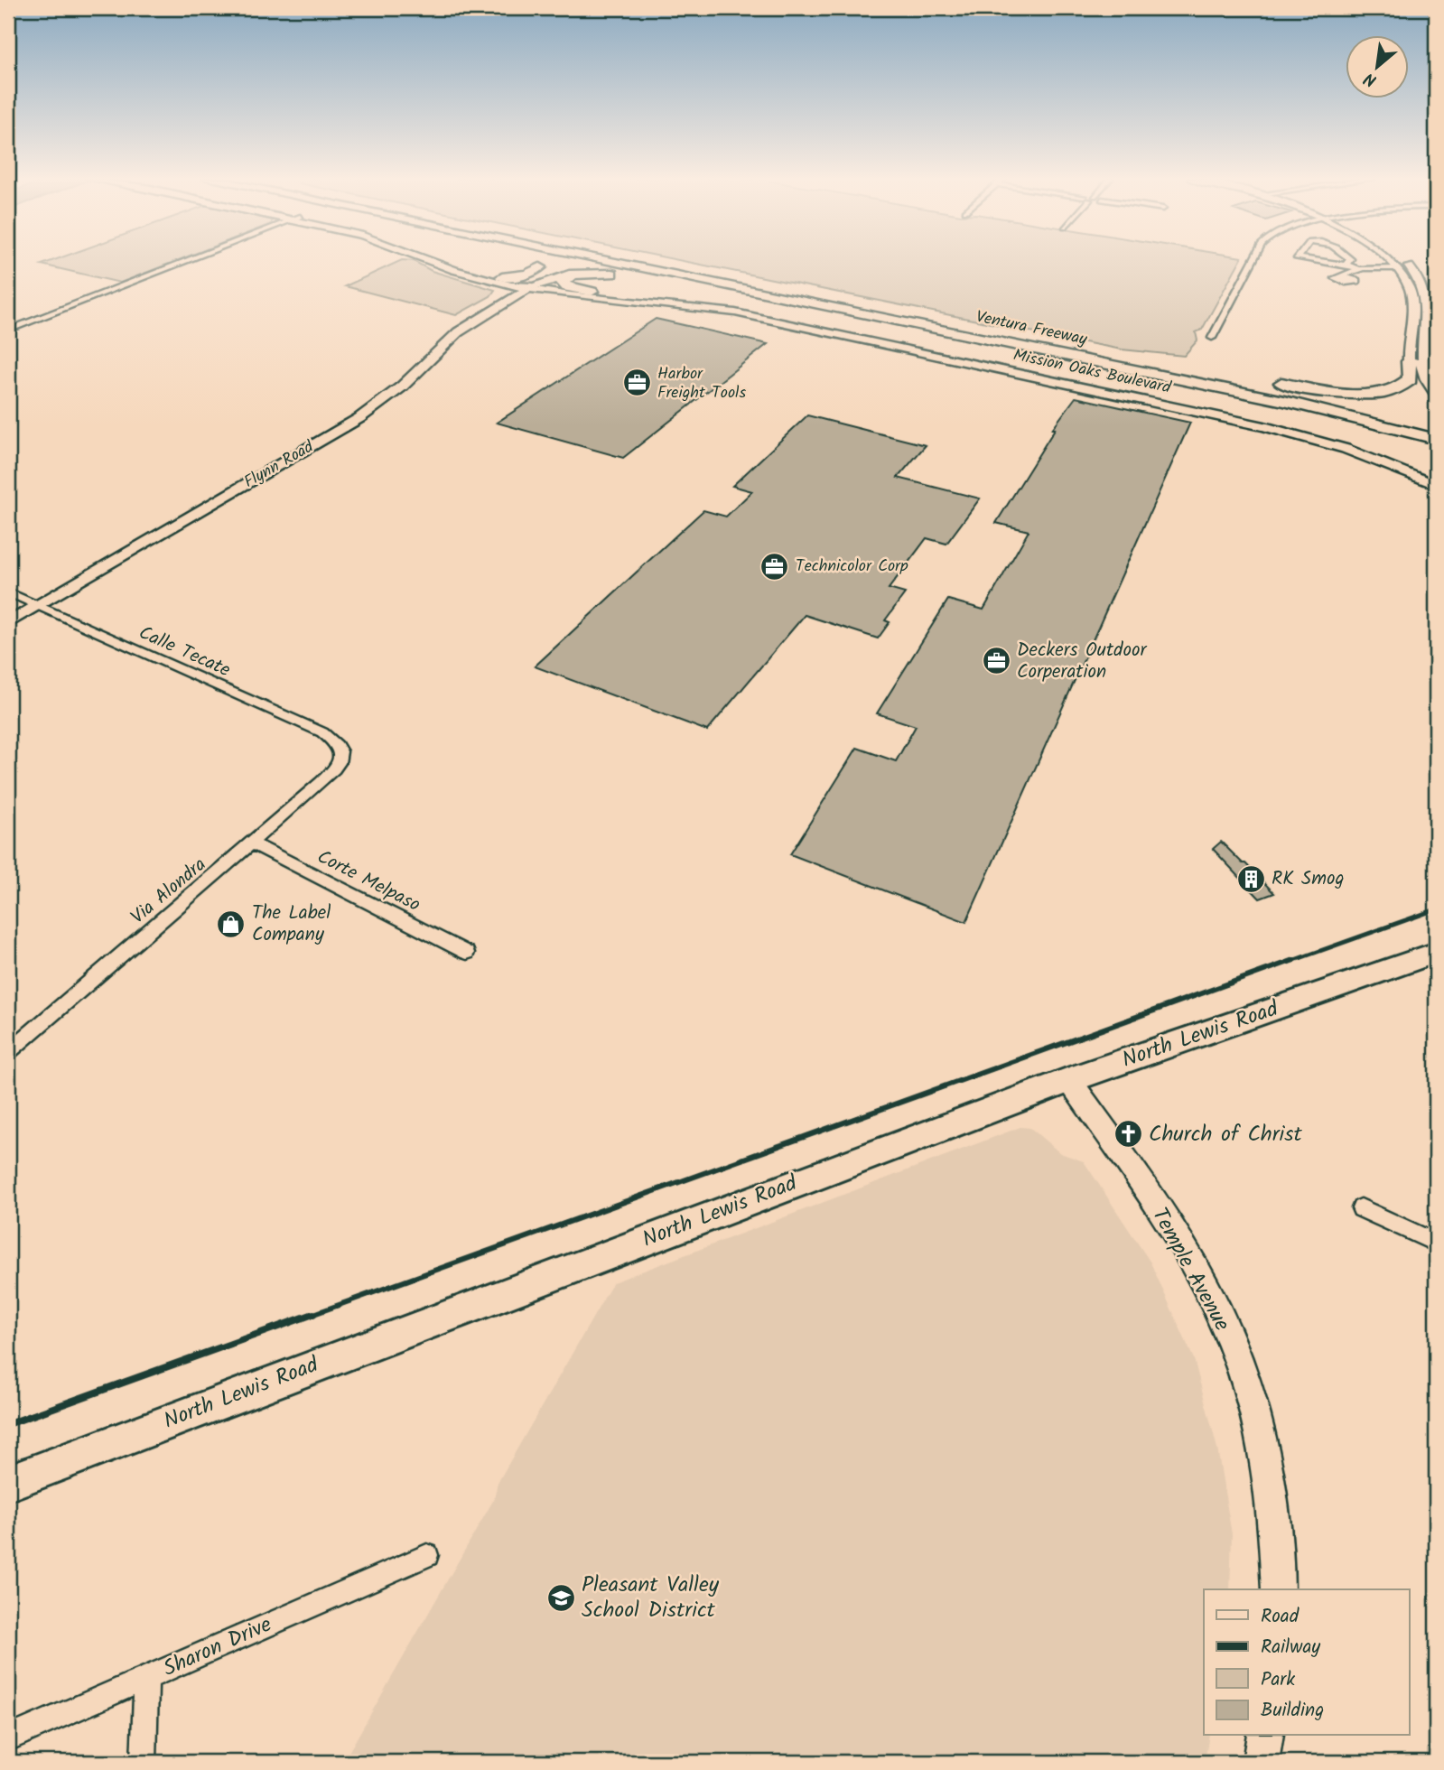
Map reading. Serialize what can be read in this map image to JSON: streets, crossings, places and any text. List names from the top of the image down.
{
  "streets": {
    "highway": ["Ventura Freeway"],
    "main road": [
      "Mission Oaks Boulevard",
      "Flynn Road",
      "North Lewis Road",
      "Temple Avenue"
    ],
    "street": [
      "Calle Tecate",
      "Corte Melpaso",
      "Via Alondra",
      "Sharon Drive"
    ]
  },
  "crossings": [
    ["Mission Oaks Boulevard", "Flynn Road"],
    ["Flynn Road", "Calle Tecate"],
    ["Calle Tecate", "Via Alondra"],
    ["Corte Melpaso", "Via Alondra"],
    ["North Lewis Road", "Temple Avenue"]
  ],
  "places": {
    "office": ["Harbor Freight Tools", "Technicolor Corp", "Deckers Outdoor Corperation"],
    "building": ["RK Smog"],
    "shop": ["The Label Company"],
    "church": ["Church of Christ"],
    "school or university": ["Pleasant Valley School District"]
  },
  "legend": [
    "Road",
    "Railway",
    "Park",
    "Building"
  ],
  "north": "bottom left"
}
